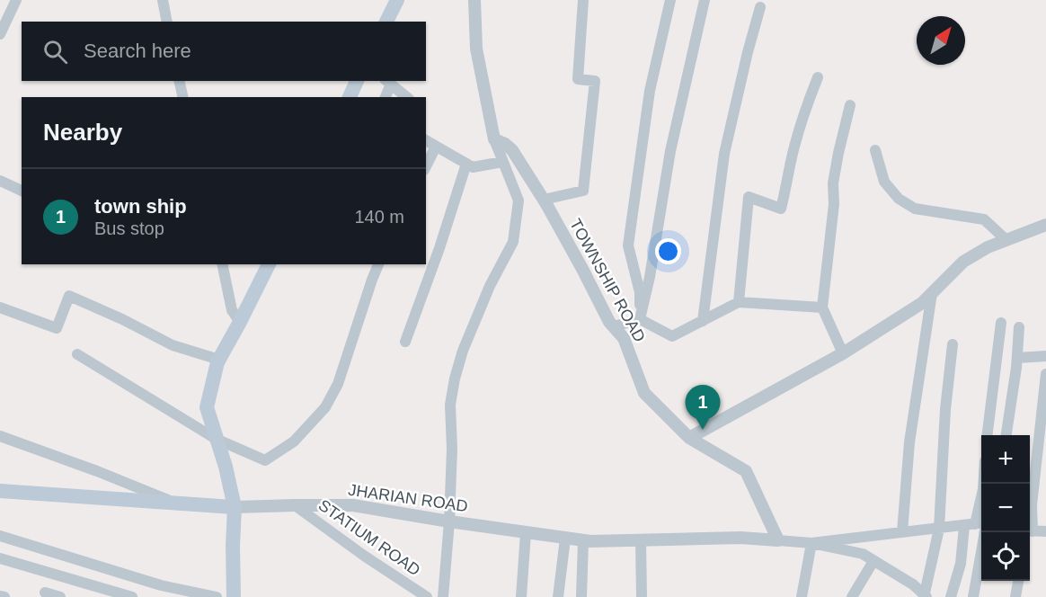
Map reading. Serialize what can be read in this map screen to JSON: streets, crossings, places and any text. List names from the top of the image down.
{
  "streets": {
    "main road": ["JHARIAN ROAD"],
    "street": ["TOWNSHIP ROAD", "STATIUM ROAD"]
  },
  "crossings": [
    ["TOWNSHIP ROAD", "JHARIAN ROAD"],
    ["JHARIAN ROAD", "STATIUM ROAD"]
  ],
  "north": "top right",
  "page": {
    "search": "Search here",
    "heading": "Nearby",
    "list": [
      {
        "mark": "1",
        "name": "town ship",
        "note": "Bus stop",
        "value": "140 m"
      }
    ],
    "pins": "1",
    "map_buttons": ["+", "−"]
  }
}
